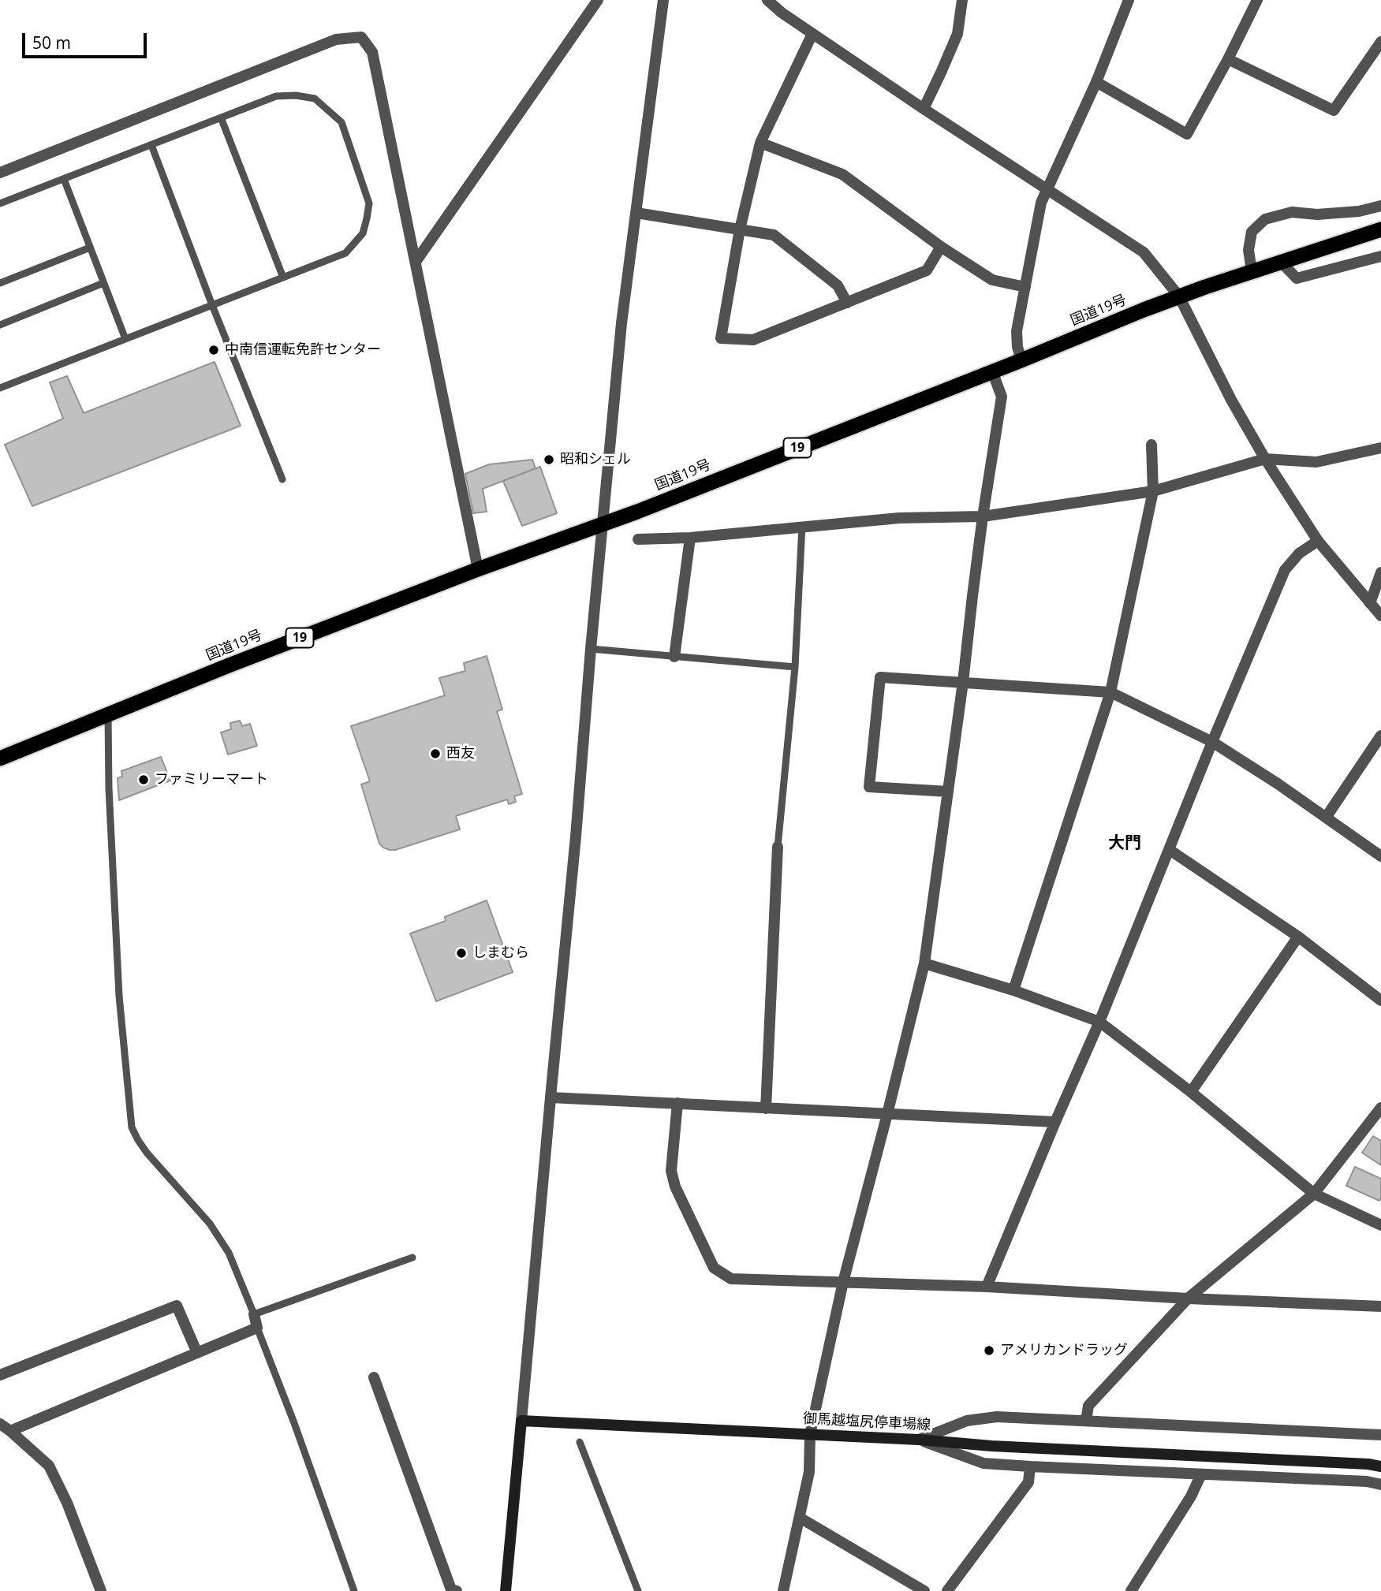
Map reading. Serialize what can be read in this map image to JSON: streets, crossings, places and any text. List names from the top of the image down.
{
  "streets": {
    "highway": ["国道19号", "19"],
    "main road": ["御馬越塩尻停車場線"]
  },
  "districts": ["大門"],
  "places": [
    "中南信運転免許センター",
    "昭和シェル",
    "西友",
    "ファミリーマート",
    "しまむら",
    "アメリカンドラッグ"
  ],
  "scale_bar": "50 m"
}
